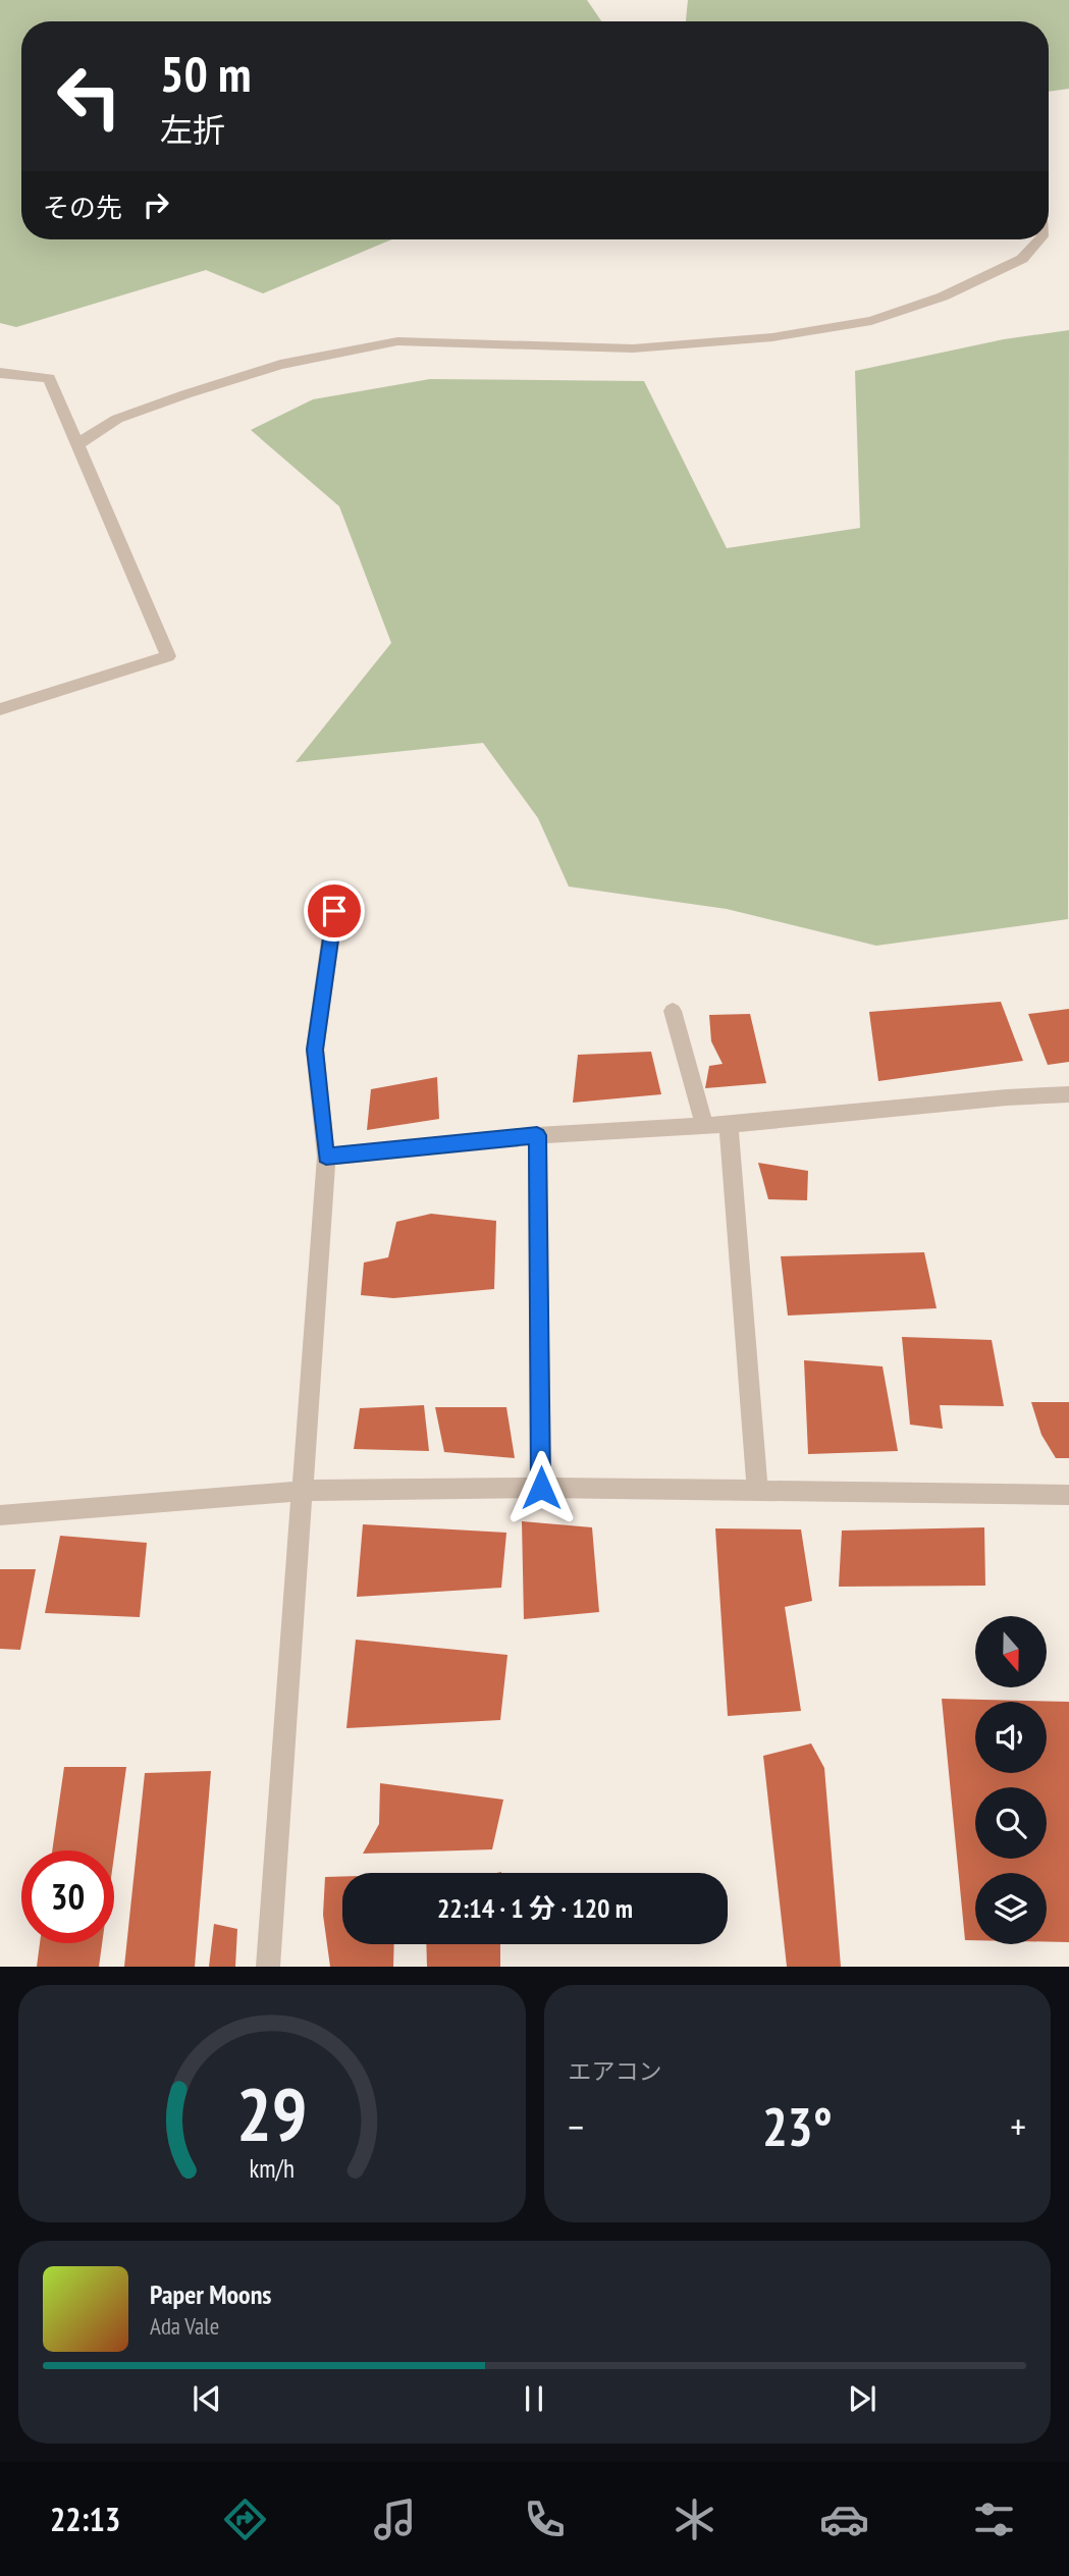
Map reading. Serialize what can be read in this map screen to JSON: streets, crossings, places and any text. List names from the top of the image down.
{
  "north": "bottom",
  "page": {
    "turn": ["50 m", "左折"],
    "then": "その先",
    "limit": "30",
    "trip": "22:14 · 1 分 · 120 m",
    "tile": "エアコン",
    "heat": ["−", "23°", "+"],
    "song": ["Paper Moons", "Ada Vale"],
    "tabs": "22:13",
    "gauge": ["29", "km/h"]
  }
}
